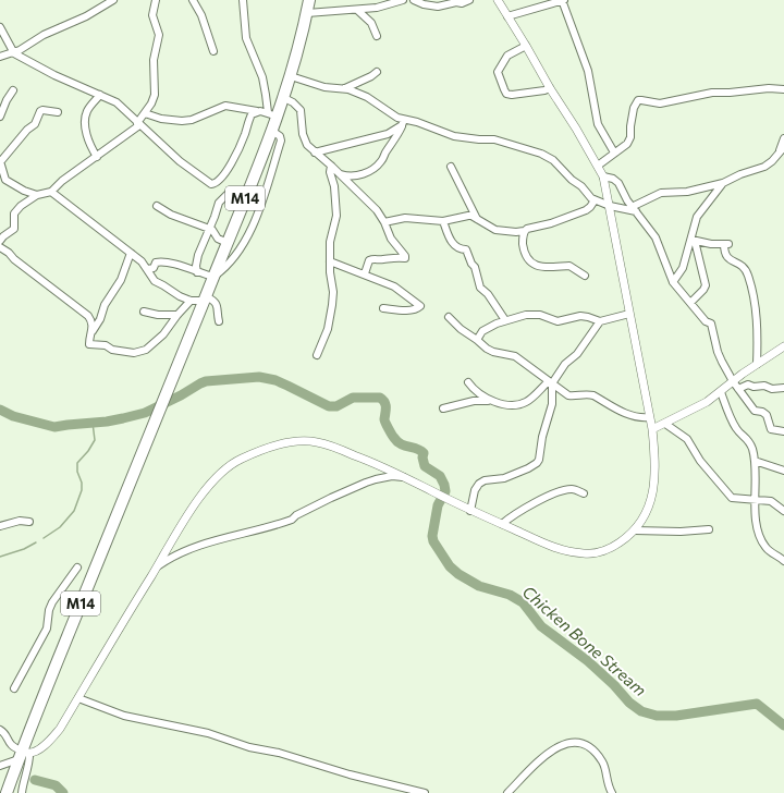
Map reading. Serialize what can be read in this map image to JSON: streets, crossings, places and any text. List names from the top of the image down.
{
  "streets": {
    "highway": ["M14"]
  },
  "water": ["Chicken Bone Stream"]
}
